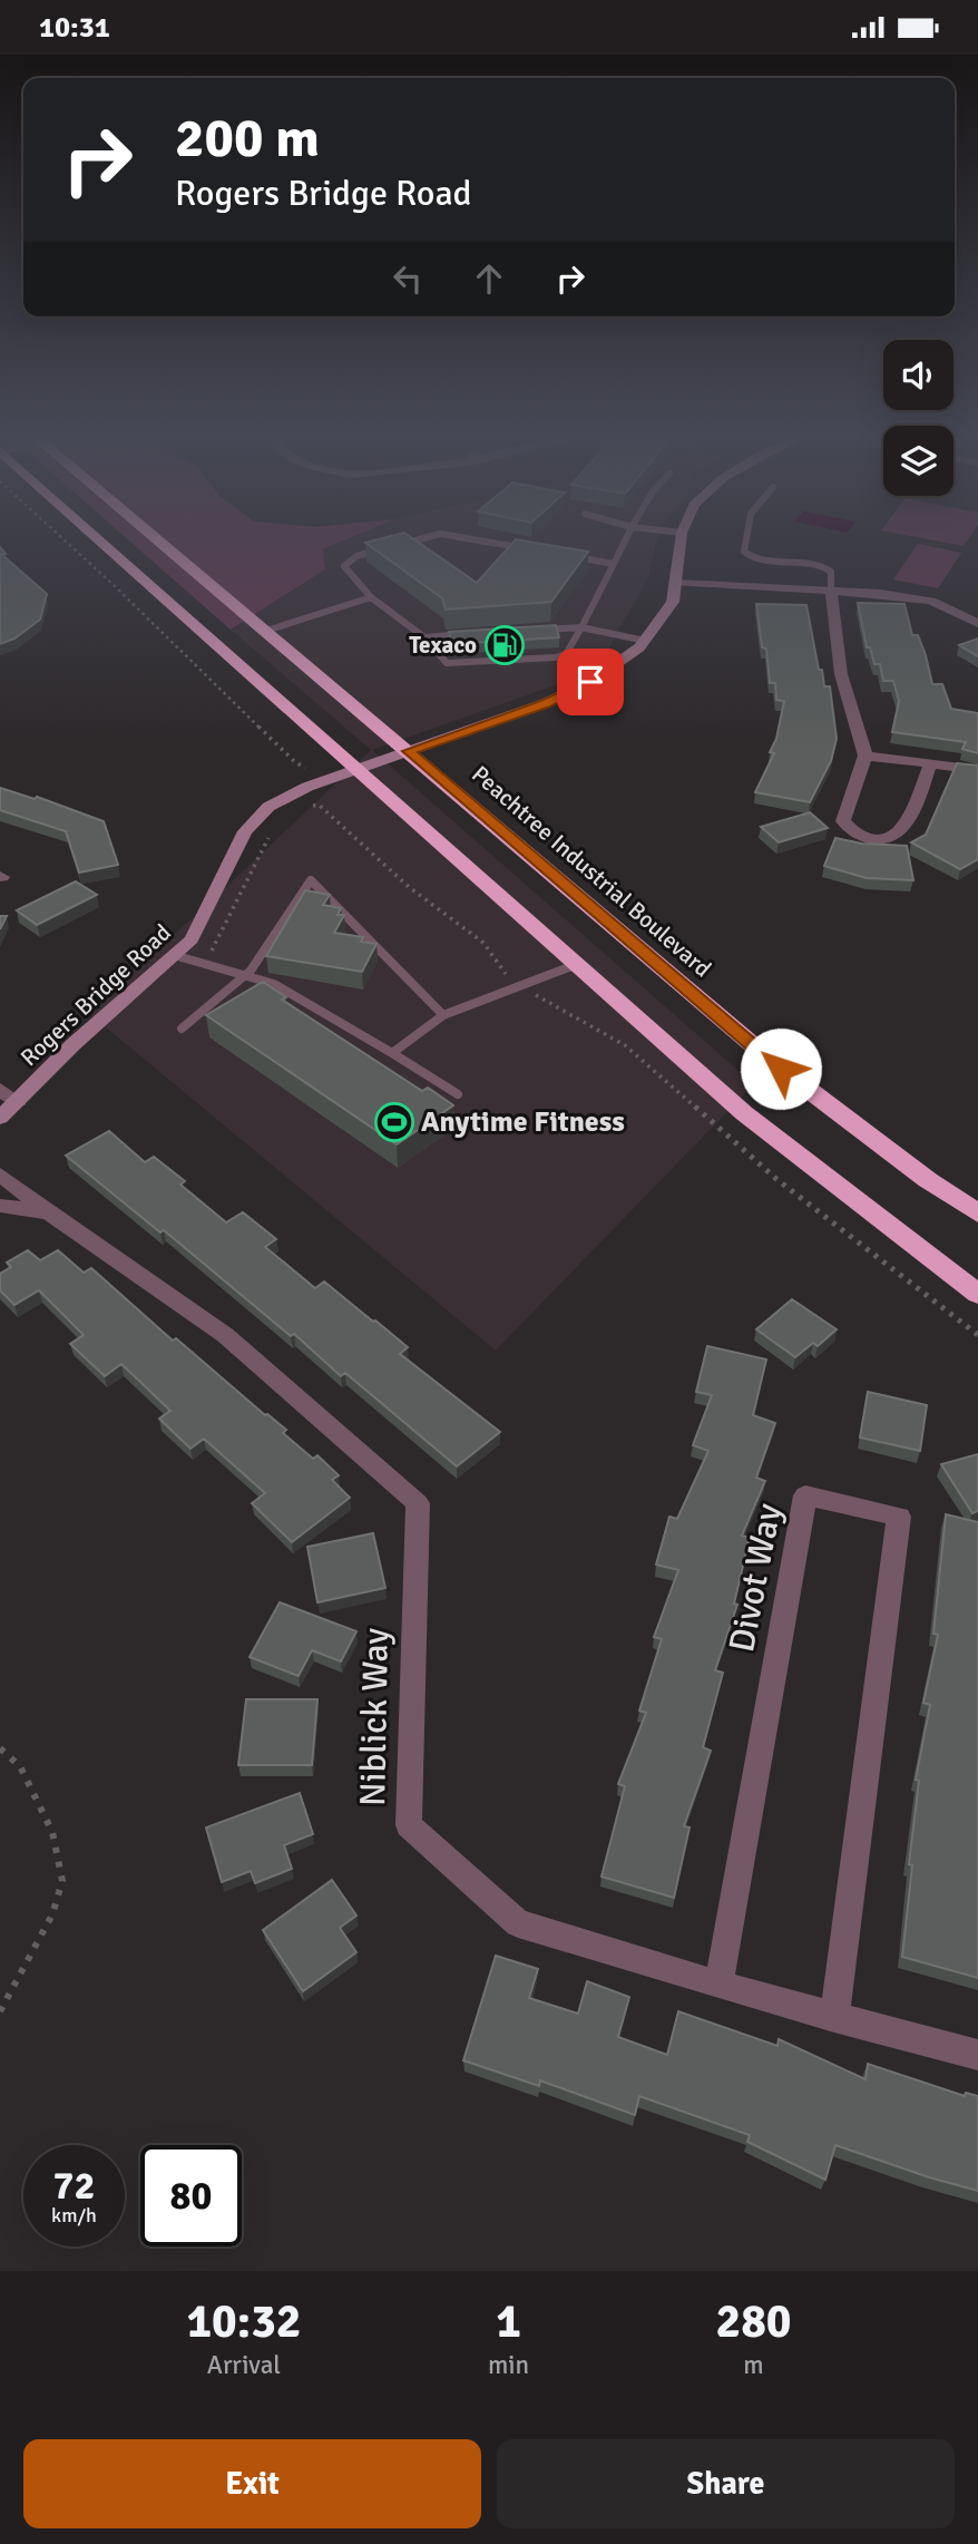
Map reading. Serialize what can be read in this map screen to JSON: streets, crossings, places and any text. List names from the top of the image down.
{
  "streets": {
    "highway": ["Peachtree Industrial Boulevard"],
    "street": ["Rogers Bridge Road", "Divot Way", "Niblick Way"]
  },
  "crossings": [
    ["Peachtree Industrial Boulevard", "Rogers Bridge Road"],
    ["Divot Way", "Niblick Way"]
  ],
  "places": {
    "fuel station": ["Texaco"],
    "sports": ["Anytime Fitness"]
  },
  "page": {
    "status": "10:31",
    "turn": ["200 m", "Rogers Bridge Road"],
    "speed": "72 km/h",
    "limit": "80",
    "eta": [
      "10:32",
      "Arrival",
      "1",
      "min",
      "280",
      "m"
    ],
    "buttons": ["Exit", "Share"]
  }
}
